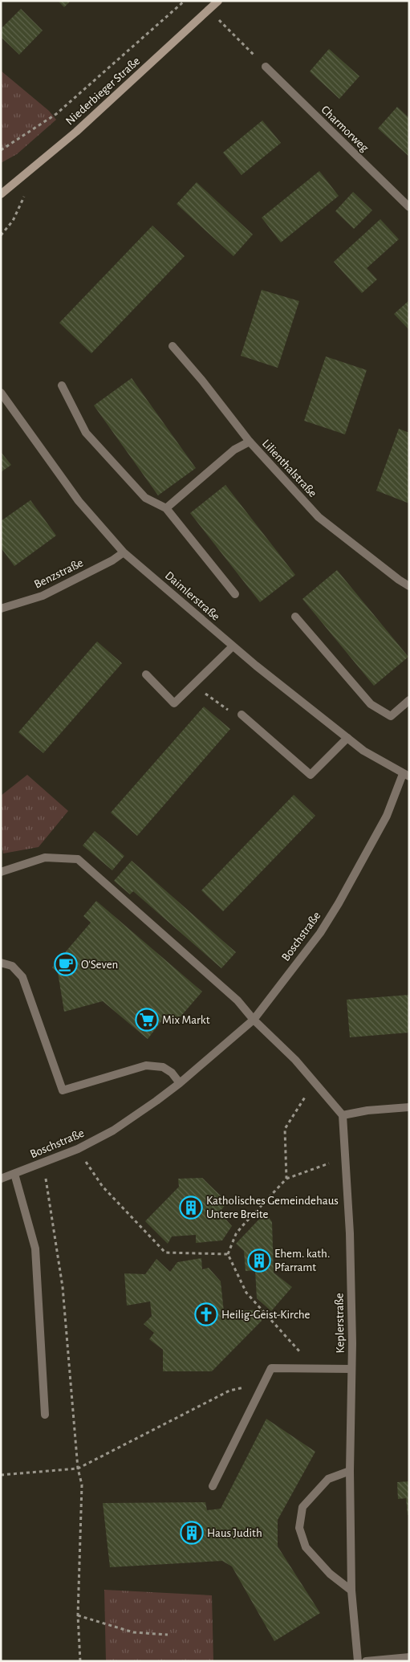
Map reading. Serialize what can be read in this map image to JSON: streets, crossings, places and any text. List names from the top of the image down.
{
  "streets": {
    "main road": ["Niederbieger Straße"],
    "street": [
      "Charmorweg",
      "Lilienthalstraße",
      "Benzstraße",
      "Daimlerstraße",
      "Boschstraße",
      "Keplerstraße"
    ]
  },
  "crossings": [
    ["Benzstraße", "Daimlerstraße"],
    ["Daimlerstraße", "Boschstraße"]
  ],
  "places": {
    "cafe": ["O'Seven"],
    "supermarket": ["Mix Markt"],
    "building": ["Katholisches Gemeindehaus Untere Breite", "Ehem. kath. Pfarramt", "Haus Judith"],
    "church": ["Heilig-Geist-Kirche"]
  }
}
